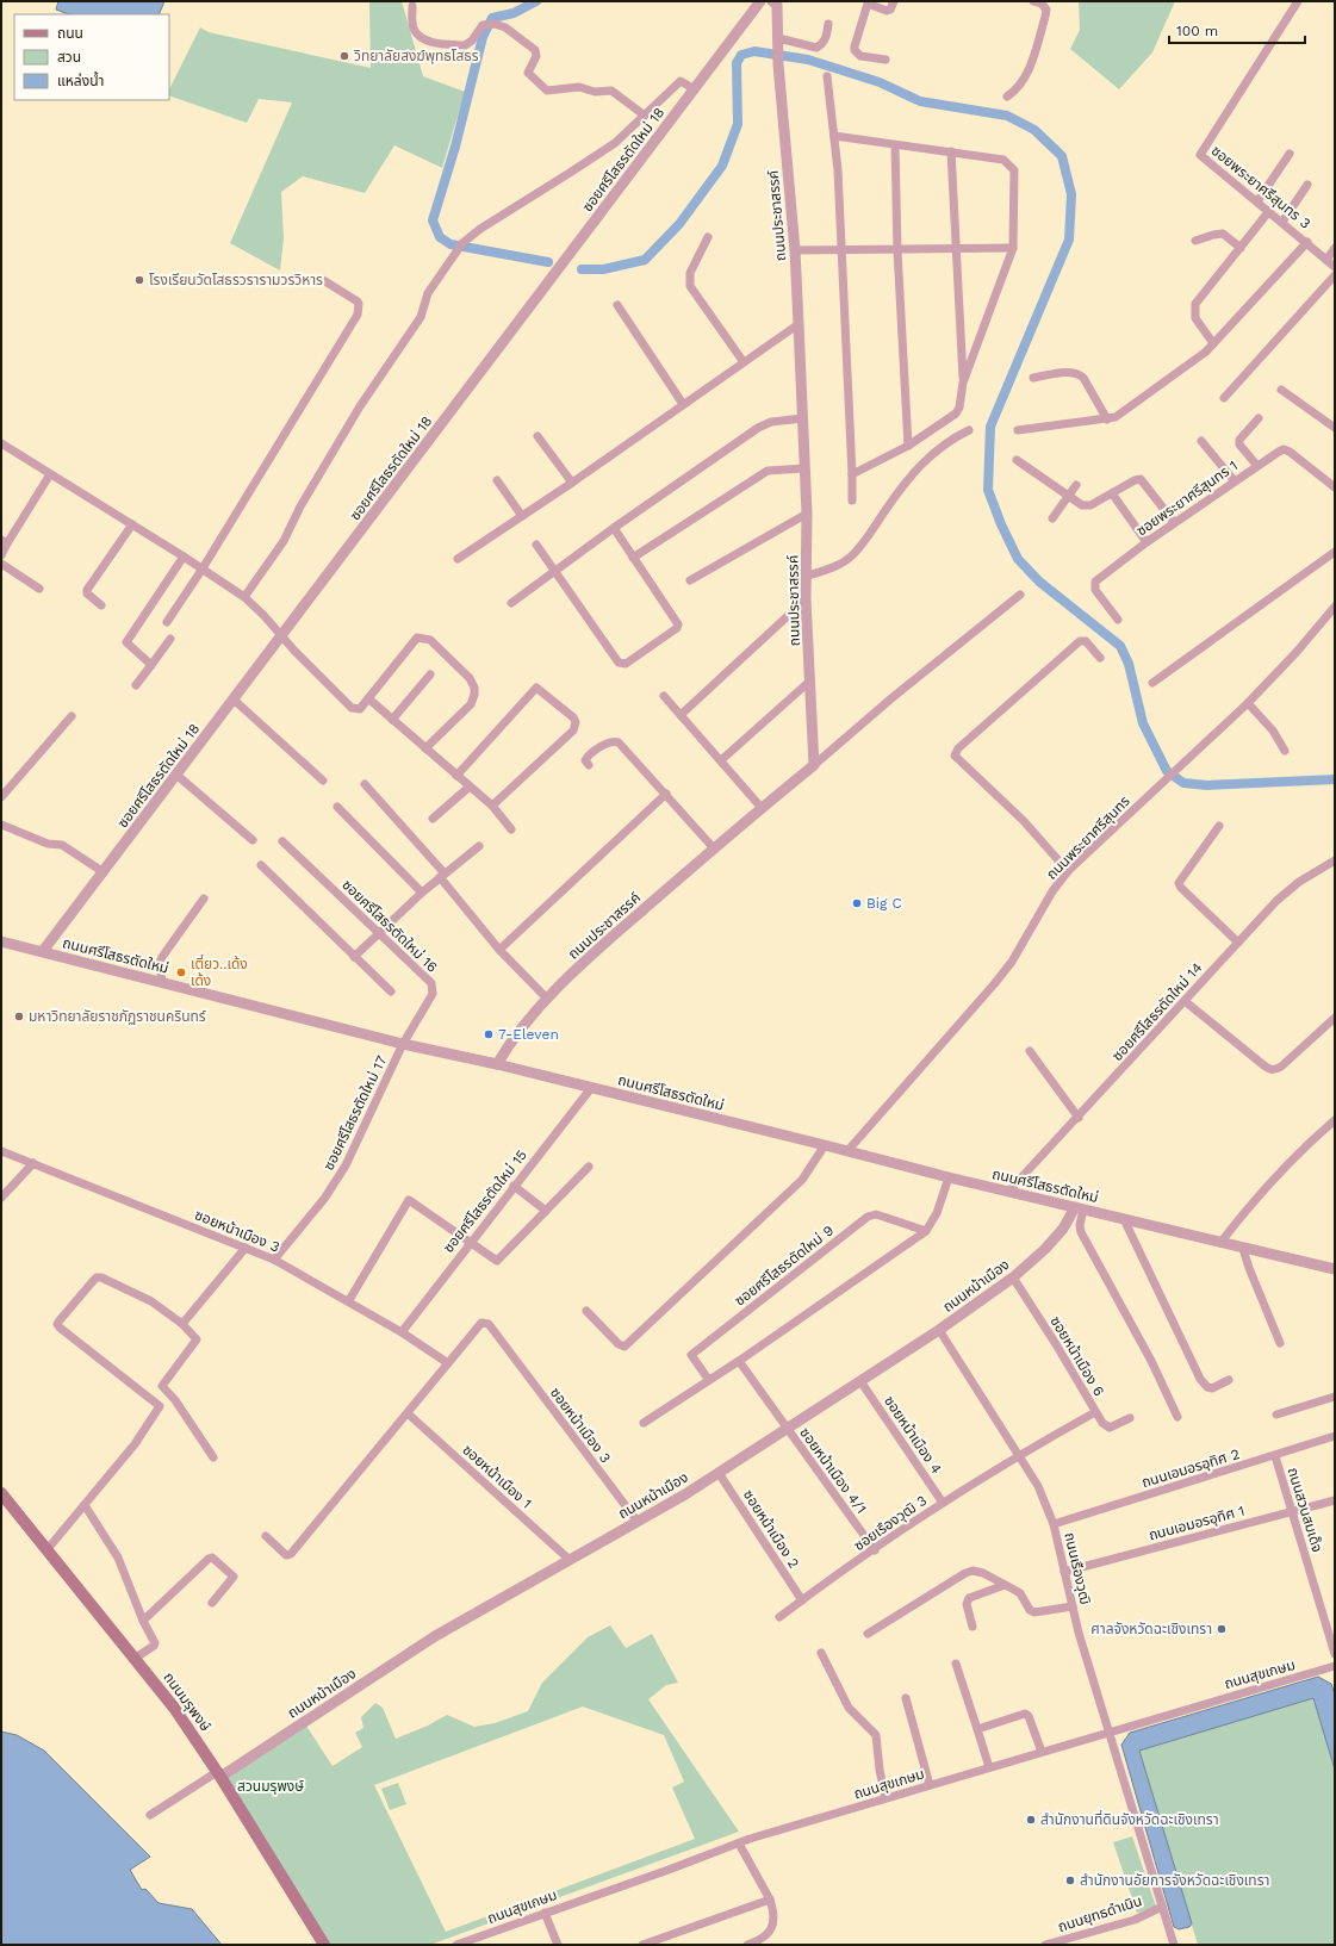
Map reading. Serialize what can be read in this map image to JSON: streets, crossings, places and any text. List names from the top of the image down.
{
  "streets": {
    "main road": ["ถนนมรุพงษ์"],
    "street": [
      "ซอยศรีโสธรตัดใหม่ 18",
      "ซอยพระยาศรีสุนทร 3",
      "ถนนประชาสรรค์",
      "ซอยพระยาศรีสุนทร 1",
      "ถนนพระยาศรีสุนทร",
      "ซอยศรีโสธรตัดใหม่ 16",
      "ถนนศรีโสธรตัดใหม่",
      "ซอยศรีโสธรตัดใหม่ 14",
      "ซอยศรีโสธรตัดใหม่ 17",
      "ซอยศรีโสธรตัดใหม่ 15",
      "ซอยหน้าเมือง 3",
      "ซอยศรีโสธรตัดใหม่ 9",
      "ถนนหน้าเมือง",
      "ซอยหน้าเมือง 6",
      "ซอยหน้าเมือง 4",
      "ถนนเอมอรอุทิศ 2",
      "ซอยหน้าเมือง 4/1",
      "ซอยหน้าเมือง 1",
      "ถนนสวนสมเด็จ",
      "ซอยเรืองวุฒิ 3",
      "ถนนเอมอรอุทิศ 1",
      "ซอยหน้าเมือง 2",
      "ถนนเรืองวุฒิ",
      "ถนนสุขเกษม",
      "ถนนยุทธดำเนิน"
    ]
  },
  "crossings": [
    ["ซอยศรีโสธรตัดใหม่ 18", "ถนนศรีโสธรตัดใหม่"],
    ["ถนนประชาสรรค์", "ถนนศรีโสธรตัดใหม่"],
    ["ถนนพระยาศรีสุนทร", "ถนนศรีโสธรตัดใหม่"],
    ["ซอยศรีโสธรตัดใหม่ 16", "ถนนศรีโสธรตัดใหม่"],
    ["ซอยศรีโสธรตัดใหม่ 16", "ซอยศรีโสธรตัดใหม่ 17"],
    ["ถนนศรีโสธรตัดใหม่", "ซอยศรีโสธรตัดใหม่ 14"],
    ["ถนนศรีโสธรตัดใหม่", "ซอยศรีโสธรตัดใหม่ 17"],
    ["ถนนศรีโสธรตัดใหม่", "ซอยศรีโสธรตัดใหม่ 15"],
    ["ถนนศรีโสธรตัดใหม่", "ถนนหน้าเมือง"],
    ["ซอยศรีโสธรตัดใหม่ 17", "ซอยหน้าเมือง 3"],
    ["ซอยศรีโสธรตัดใหม่ 15", "ซอยหน้าเมือง 3"],
    ["ซอยหน้าเมือง 3", "ถนนหน้าเมือง"],
    ["ซอยหน้าเมือง 3", "ซอยหน้าเมือง 1"],
    ["ถนนหน้าเมือง", "ซอยหน้าเมือง 6"],
    ["ถนนหน้าเมือง", "ซอยหน้าเมือง 4"],
    ["ถนนหน้าเมือง", "ซอยหน้าเมือง 4/1"],
    ["ถนนหน้าเมือง", "ซอยหน้าเมือง 1"],
    ["ถนนหน้าเมือง", "ซอยหน้าเมือง 2"],
    ["ถนนหน้าเมือง", "ถนนเรืองวุฒิ"],
    ["ถนนหน้าเมือง", "ถนนมรุพงษ์"],
    ["ซอยหน้าเมือง 6", "ซอยเรืองวุฒิ 3"],
    ["ซอยหน้าเมือง 4", "ซอยเรืองวุฒิ 3"],
    ["ถนนเอมอรอุทิศ 2", "ถนนสวนสมเด็จ"],
    ["ถนนเอมอรอุทิศ 2", "ถนนเรืองวุฒิ"],
    ["ซอยหน้าเมือง 4/1", "ซอยเรืองวุฒิ 3"],
    ["ถนนสวนสมเด็จ", "ถนนเอมอรอุทิศ 1"],
    ["ซอยเรืองวุฒิ 3", "ซอยหน้าเมือง 2"],
    ["ซอยเรืองวุฒิ 3", "ถนนเรืองวุฒิ"],
    ["ถนนเอมอรอุทิศ 1", "ถนนเรืองวุฒิ"],
    ["ถนนเรืองวุฒิ", "ถนนสุขเกษม"],
    ["ถนนเรืองวุฒิ", "ถนนยุทธดำเนิน"]
  ],
  "parks": ["สวนมรุพงษ์"],
  "places": [
    "วิทยาลัยสงฆ์พุทธโสธร",
    "โรงเรียนวัดโสธรวรารามวรวิหาร",
    "Big C",
    "เตี๋ยว..เด้ง เด้ง",
    "มหาวิทยาลัยราชภัฏราชนครินทร์",
    "7-Eleven",
    "ศาลจังหวัดฉะเชิงเทรา",
    "สำนักงานที่ดินจังหวัดฉะเชิงเทรา",
    "สำนักงานอัยการจังหวัดฉะเชิงเทรา"
  ],
  "legend": ["ถนน", "สวน", "แหล่งน้ำ"],
  "scale_bar": "100 m"
}
